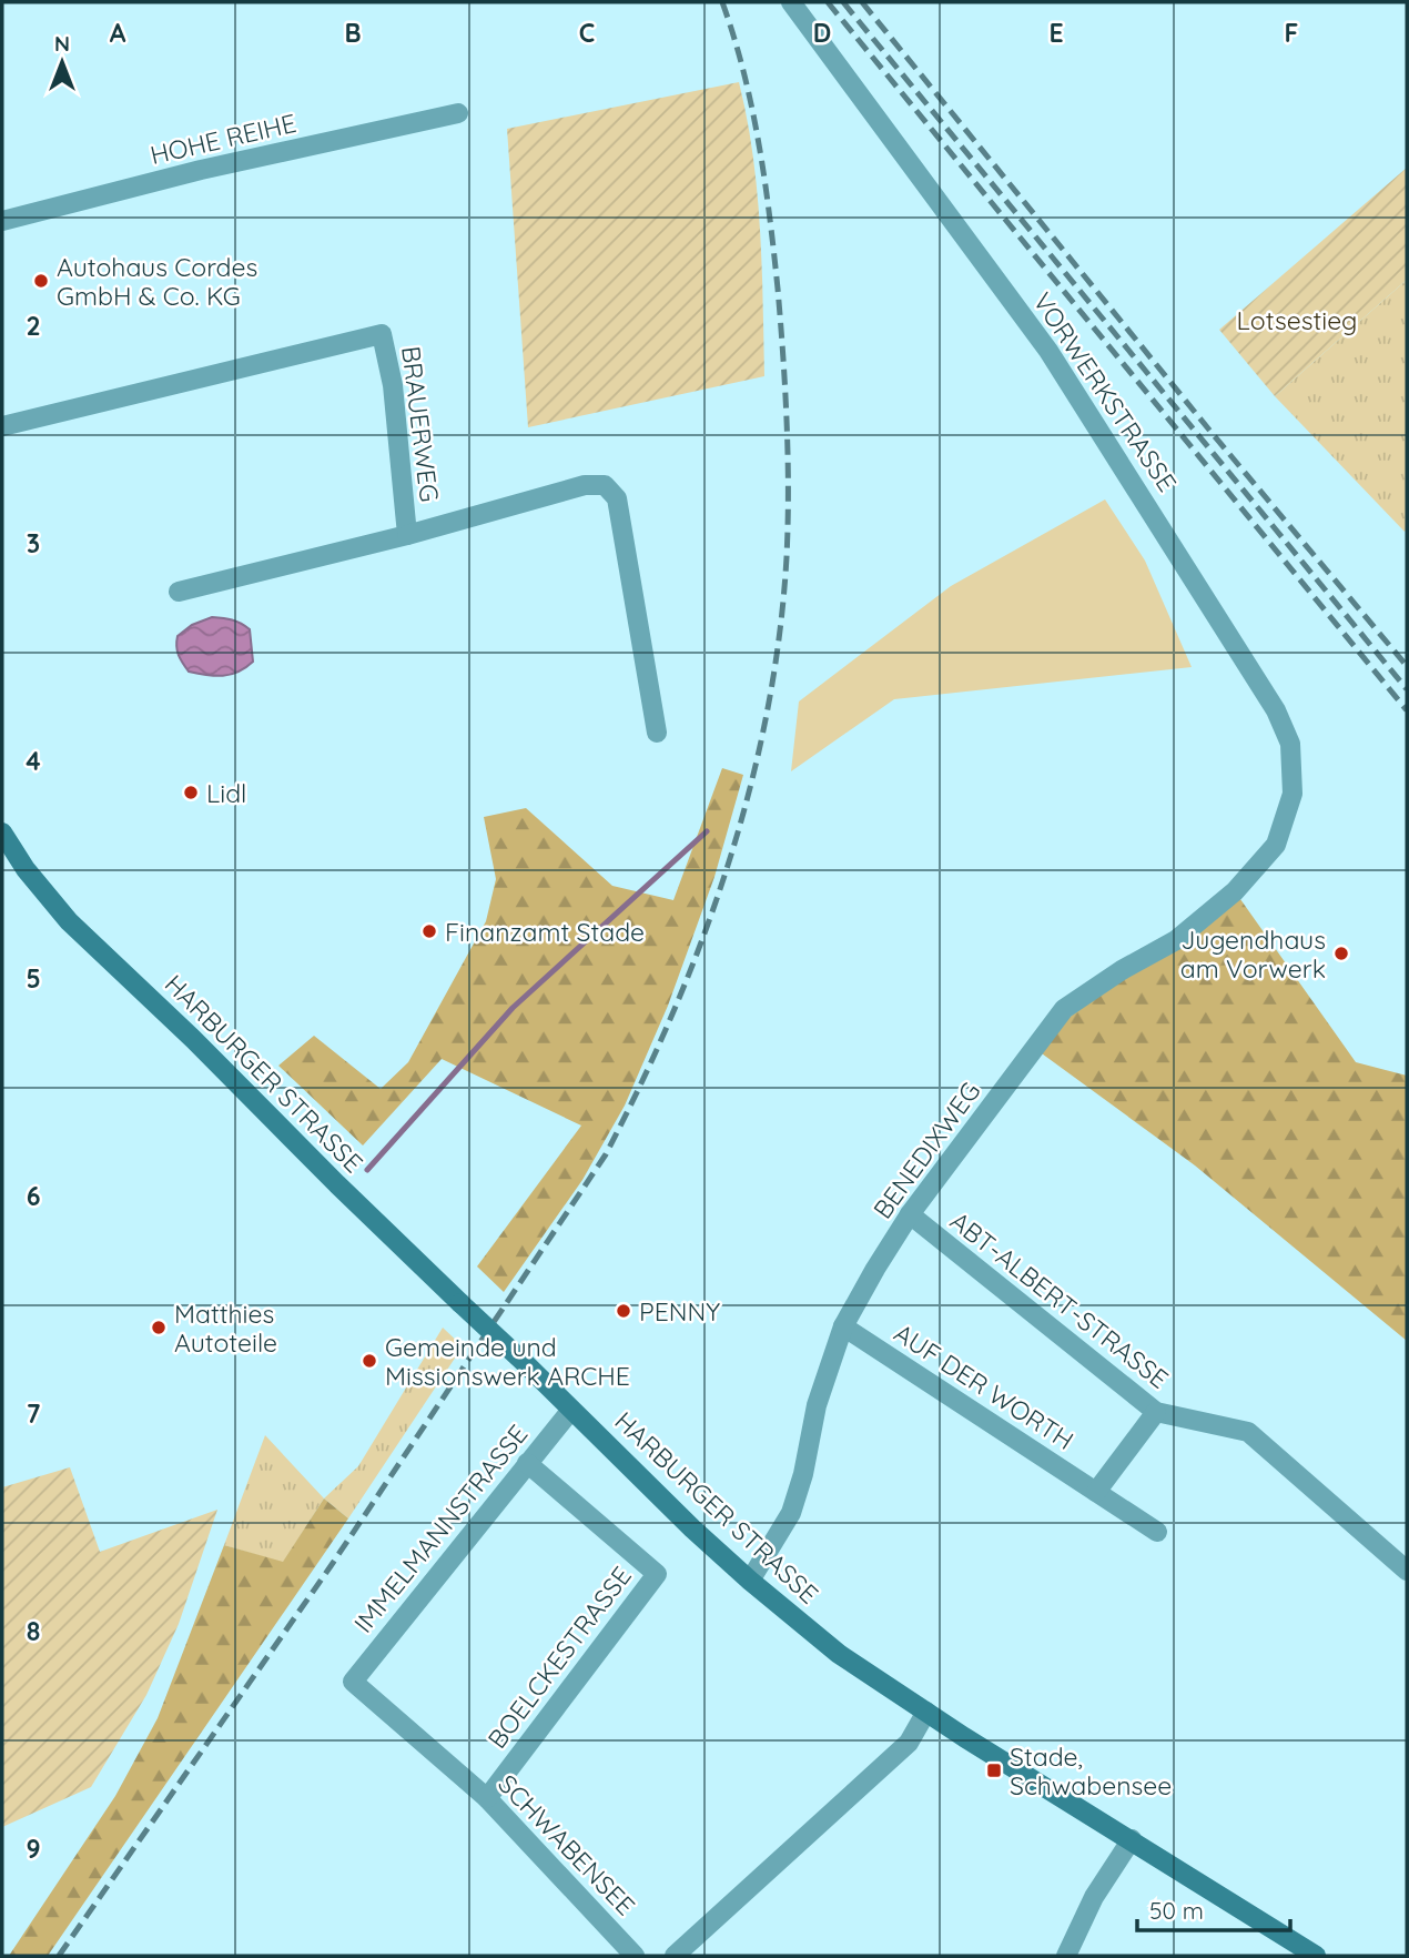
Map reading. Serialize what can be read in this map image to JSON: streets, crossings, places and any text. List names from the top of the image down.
{
  "streets": {
    "main road": ["HARBURGER STRASSE"],
    "street": [
      "HOHE REIHE",
      "VORWERKSTRASSE",
      "BRAUERWEG",
      "BENEDIXWEG",
      "ABT-ALBERT-STRASSE",
      "AUF DER WORTH",
      "IMMELMANNSTRASSE",
      "BOELCKESTRASSE",
      "SCHWABENSEE"
    ]
  },
  "crossings": [
    ["VORWERKSTRASSE", "BENEDIXWEG"],
    ["HARBURGER STRASSE", "BENEDIXWEG"],
    ["HARBURGER STRASSE", "IMMELMANNSTRASSE"],
    ["BENEDIXWEG", "ABT-ALBERT-STRASSE"],
    ["BENEDIXWEG", "AUF DER WORTH"],
    ["IMMELMANNSTRASSE", "BOELCKESTRASSE"],
    ["IMMELMANNSTRASSE", "SCHWABENSEE"],
    ["BOELCKESTRASSE", "SCHWABENSEE"]
  ],
  "parks": ["Lotsestieg"],
  "places": {
    "other": [
      "Autohaus Cordes GmbH & Co. KG",
      "Lidl",
      "Finanzamt Stade",
      "Jugendhaus am Vorwerk",
      "PENNY",
      "Matthies Autoteile",
      "Gemeinde und Missionswerk ARCHE"
    ],
    "transit": ["Stade, Schwabensee"]
  },
  "scale_bar": "50 m",
  "north": "top",
  "grid": {
    "columns": [
      "A",
      "B",
      "C",
      "D",
      "E",
      "F"
    ],
    "rows": [
      "2",
      "3",
      "4",
      "5",
      "6",
      "7",
      "8",
      "9"
    ]
  }
}
